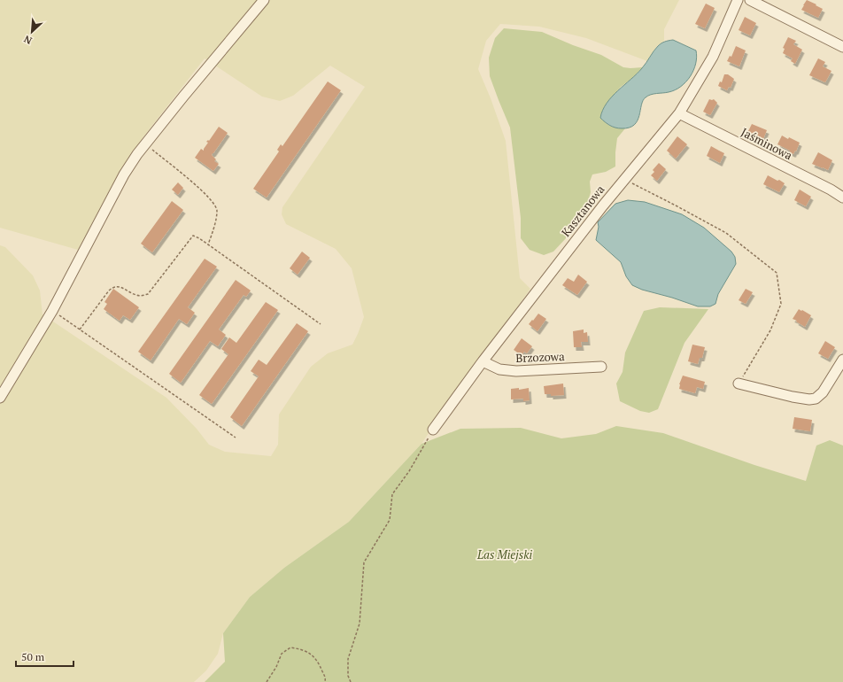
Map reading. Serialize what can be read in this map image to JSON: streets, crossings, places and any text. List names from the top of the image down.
{
  "streets": {
    "street": ["Jaśminowa", "Kasztanowa", "Brzozowa"]
  },
  "crossings": [
    ["Jaśminowa", "Kasztanowa"],
    ["Kasztanowa", "Brzozowa"]
  ],
  "parks": ["Las Miejski"],
  "scale_bar": "50 m",
  "north": "bottom left"
}
